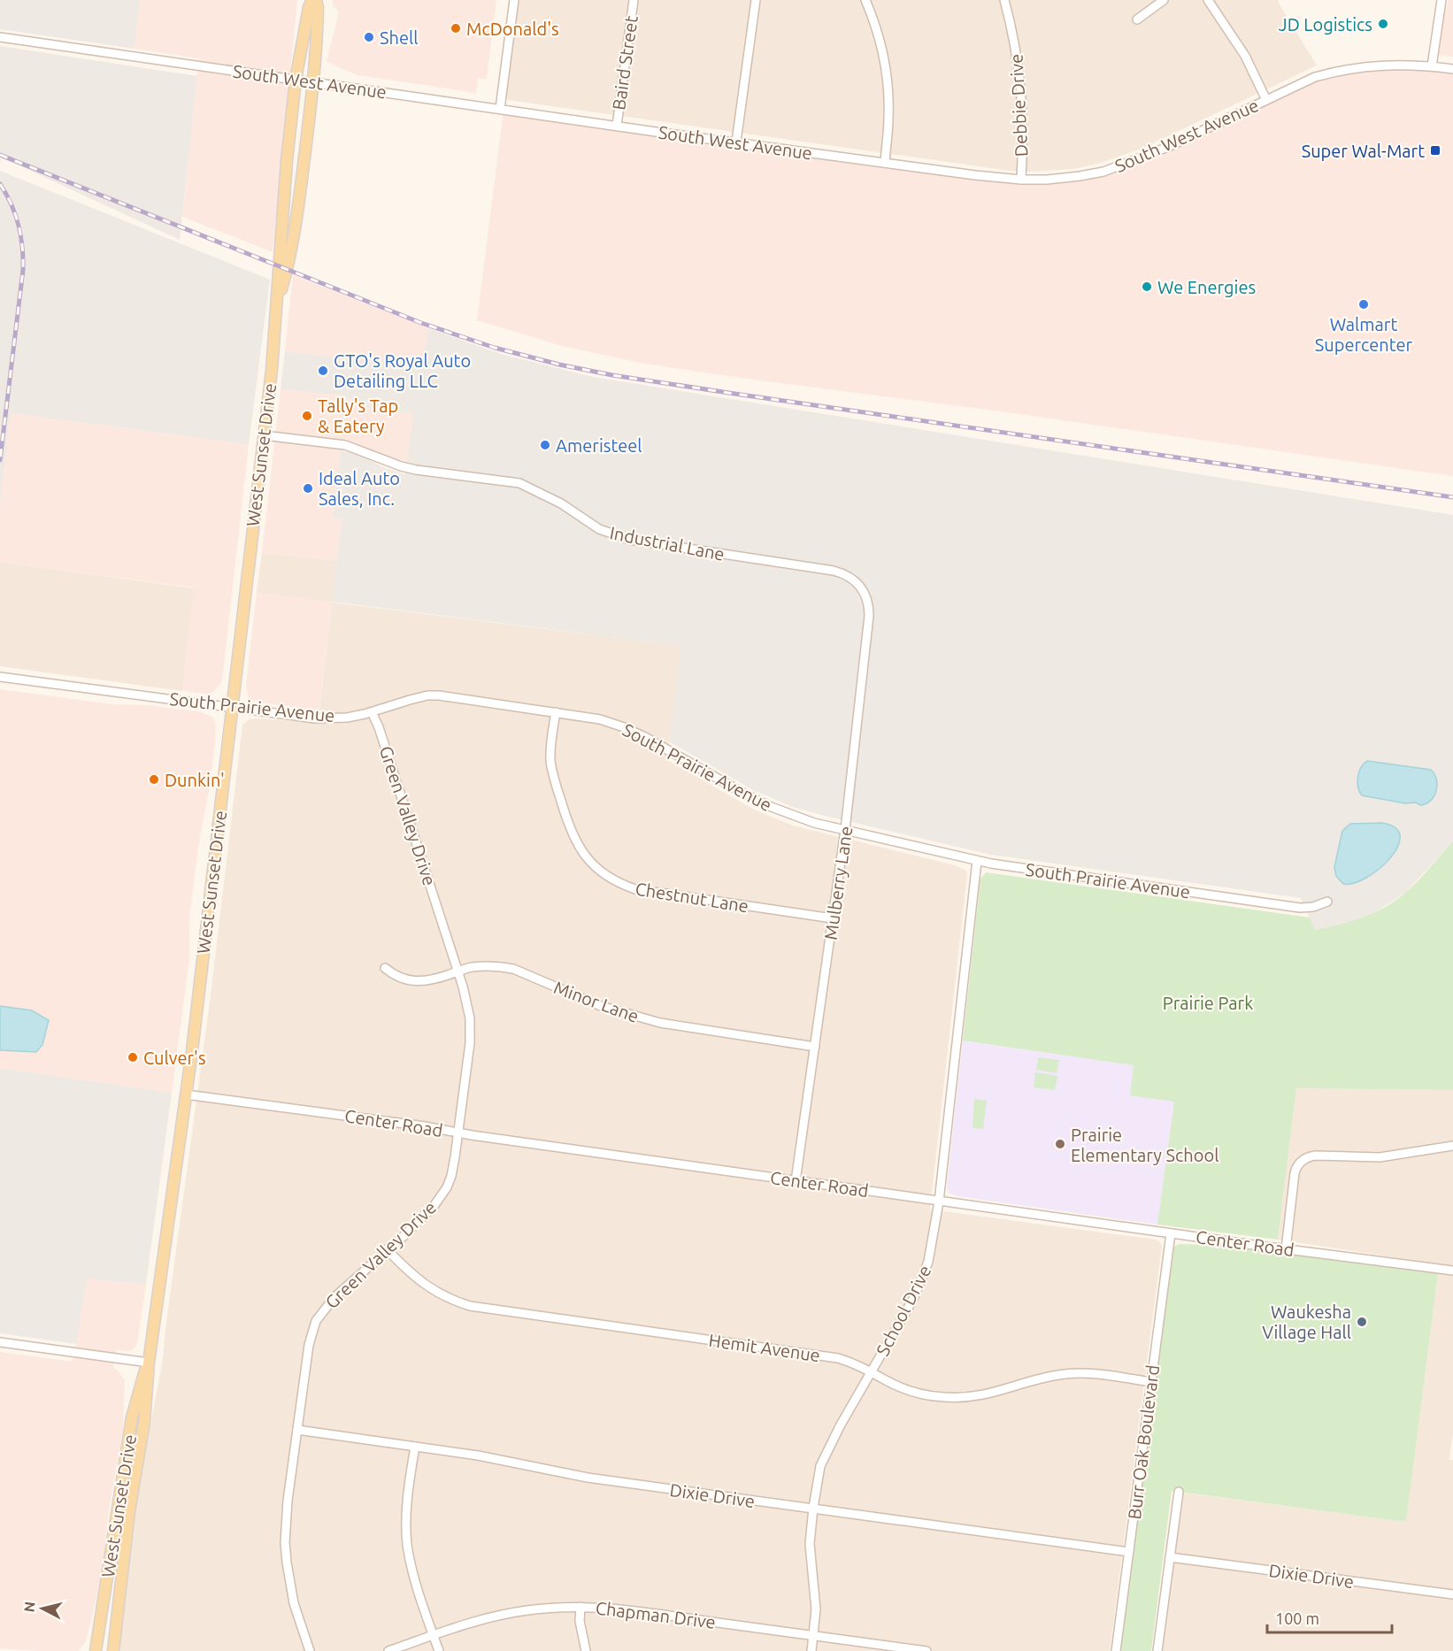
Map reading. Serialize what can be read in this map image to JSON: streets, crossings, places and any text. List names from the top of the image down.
{
  "streets": {
    "main road": ["West Sunset Drive"],
    "street": [
      "Baird Street",
      "South West Avenue",
      "Debbie Drive",
      "Industrial Lane",
      "South Prairie Avenue",
      "Green Valley Drive",
      "Mulberry Lane",
      "Chestnut Lane",
      "Minor Lane",
      "Center Road",
      "School Drive",
      "Hemit Avenue",
      "Burr Oak Boulevard",
      "Dixie Drive",
      "Chapman Drive"
    ]
  },
  "crossings": [
    ["Baird Street", "South West Avenue"],
    ["South West Avenue", "Debbie Drive"],
    ["South West Avenue", "West Sunset Drive"],
    ["West Sunset Drive", "Industrial Lane"],
    ["West Sunset Drive", "South Prairie Avenue"],
    ["West Sunset Drive", "Center Road"],
    ["Industrial Lane", "Mulberry Lane"],
    ["South Prairie Avenue", "Green Valley Drive"],
    ["South Prairie Avenue", "Mulberry Lane"],
    ["South Prairie Avenue", "Chestnut Lane"],
    ["South Prairie Avenue", "School Drive"],
    ["Green Valley Drive", "Minor Lane"],
    ["Green Valley Drive", "Center Road"],
    ["Green Valley Drive", "Hemit Avenue"],
    ["Green Valley Drive", "Dixie Drive"],
    ["Mulberry Lane", "Chestnut Lane"],
    ["Mulberry Lane", "Minor Lane"],
    ["Mulberry Lane", "Center Road"],
    ["Center Road", "School Drive"],
    ["Center Road", "Burr Oak Boulevard"],
    ["School Drive", "Hemit Avenue"],
    ["School Drive", "Dixie Drive"],
    ["School Drive", "Chapman Drive"],
    ["Hemit Avenue", "Burr Oak Boulevard"],
    ["Burr Oak Boulevard", "Dixie Drive"]
  ],
  "parks": ["Prairie Park"],
  "places": {
    "other": [
      "JD Logistics",
      "McDonald's",
      "Shell",
      "We Energies",
      "Walmart Supercenter",
      "GTO's Royal Auto Detailing LLC",
      "Tally's Tap & Eatery",
      "Ameristeel",
      "Ideal Auto Sales, Inc.",
      "Dunkin'",
      "Culver's",
      "Prairie Elementary School",
      "Waukesha Village Hall"
    ],
    "transit": ["Super Wal-Mart"]
  },
  "scale_bar": "100 m",
  "north": "left"
}
